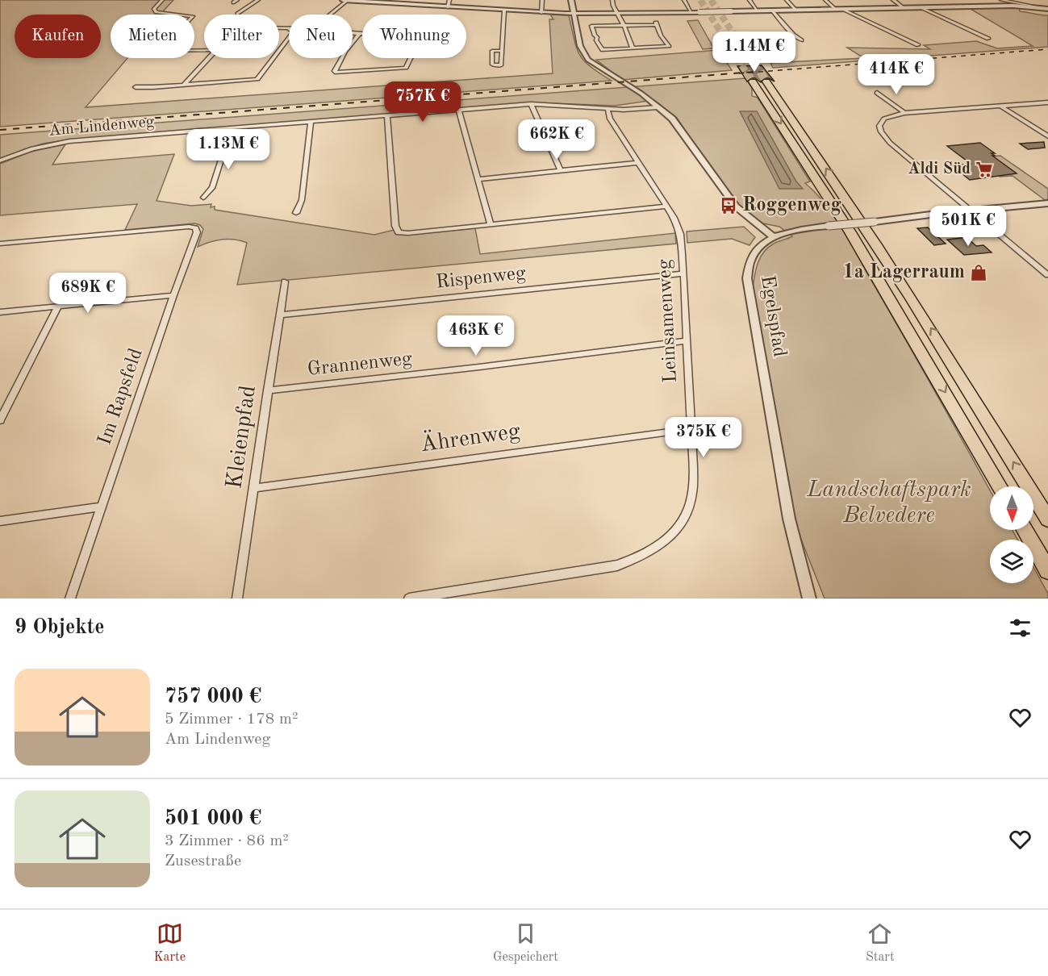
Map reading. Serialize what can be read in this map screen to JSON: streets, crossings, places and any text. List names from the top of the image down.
{
  "streets": {
    "street": [
      "Am Lindenweg",
      "Rispenweg",
      "Egelspfad",
      "Leinsamenweg",
      "Grannenweg",
      "Im Rapsfeld",
      "Kleienpfad",
      "Ährenweg"
    ]
  },
  "crossings": [
    ["Am Lindenweg", "Leinsamenweg"],
    ["Rispenweg", "Leinsamenweg"],
    ["Rispenweg", "Kleienpfad"],
    ["Leinsamenweg", "Grannenweg"],
    ["Leinsamenweg", "Ährenweg"],
    ["Grannenweg", "Kleienpfad"],
    ["Kleienpfad", "Ährenweg"]
  ],
  "parks": ["Landschaftspark Belvedere"],
  "places": {
    "supermarket": ["Aldi Süd"],
    "bus stop": ["Roggenweg"],
    "shop": ["1a Lagerraum"]
  },
  "north": "bottom",
  "page": {
    "chip": [
      "Kaufen",
      "Mieten",
      "Filter",
      "Neu",
      "Wohnung"
    ],
    "price": [
      "1.14M €",
      "414K €",
      "757K €",
      "662K €",
      "1.13M €",
      "501K €",
      "689K €",
      "463K €",
      "375K €"
    ],
    "heading": "9 Objekte",
    "list": [
      {
        "name": "757 000 €",
        "note": "5 Zimmer · 178 m² · Am Lindenweg"
      },
      {
        "name": "501 000 €",
        "note": "3 Zimmer · 86 m² · Zusestraße"
      }
    ],
    "tabs": ["Karte", "Gespeichert", "Start"]
  }
}
